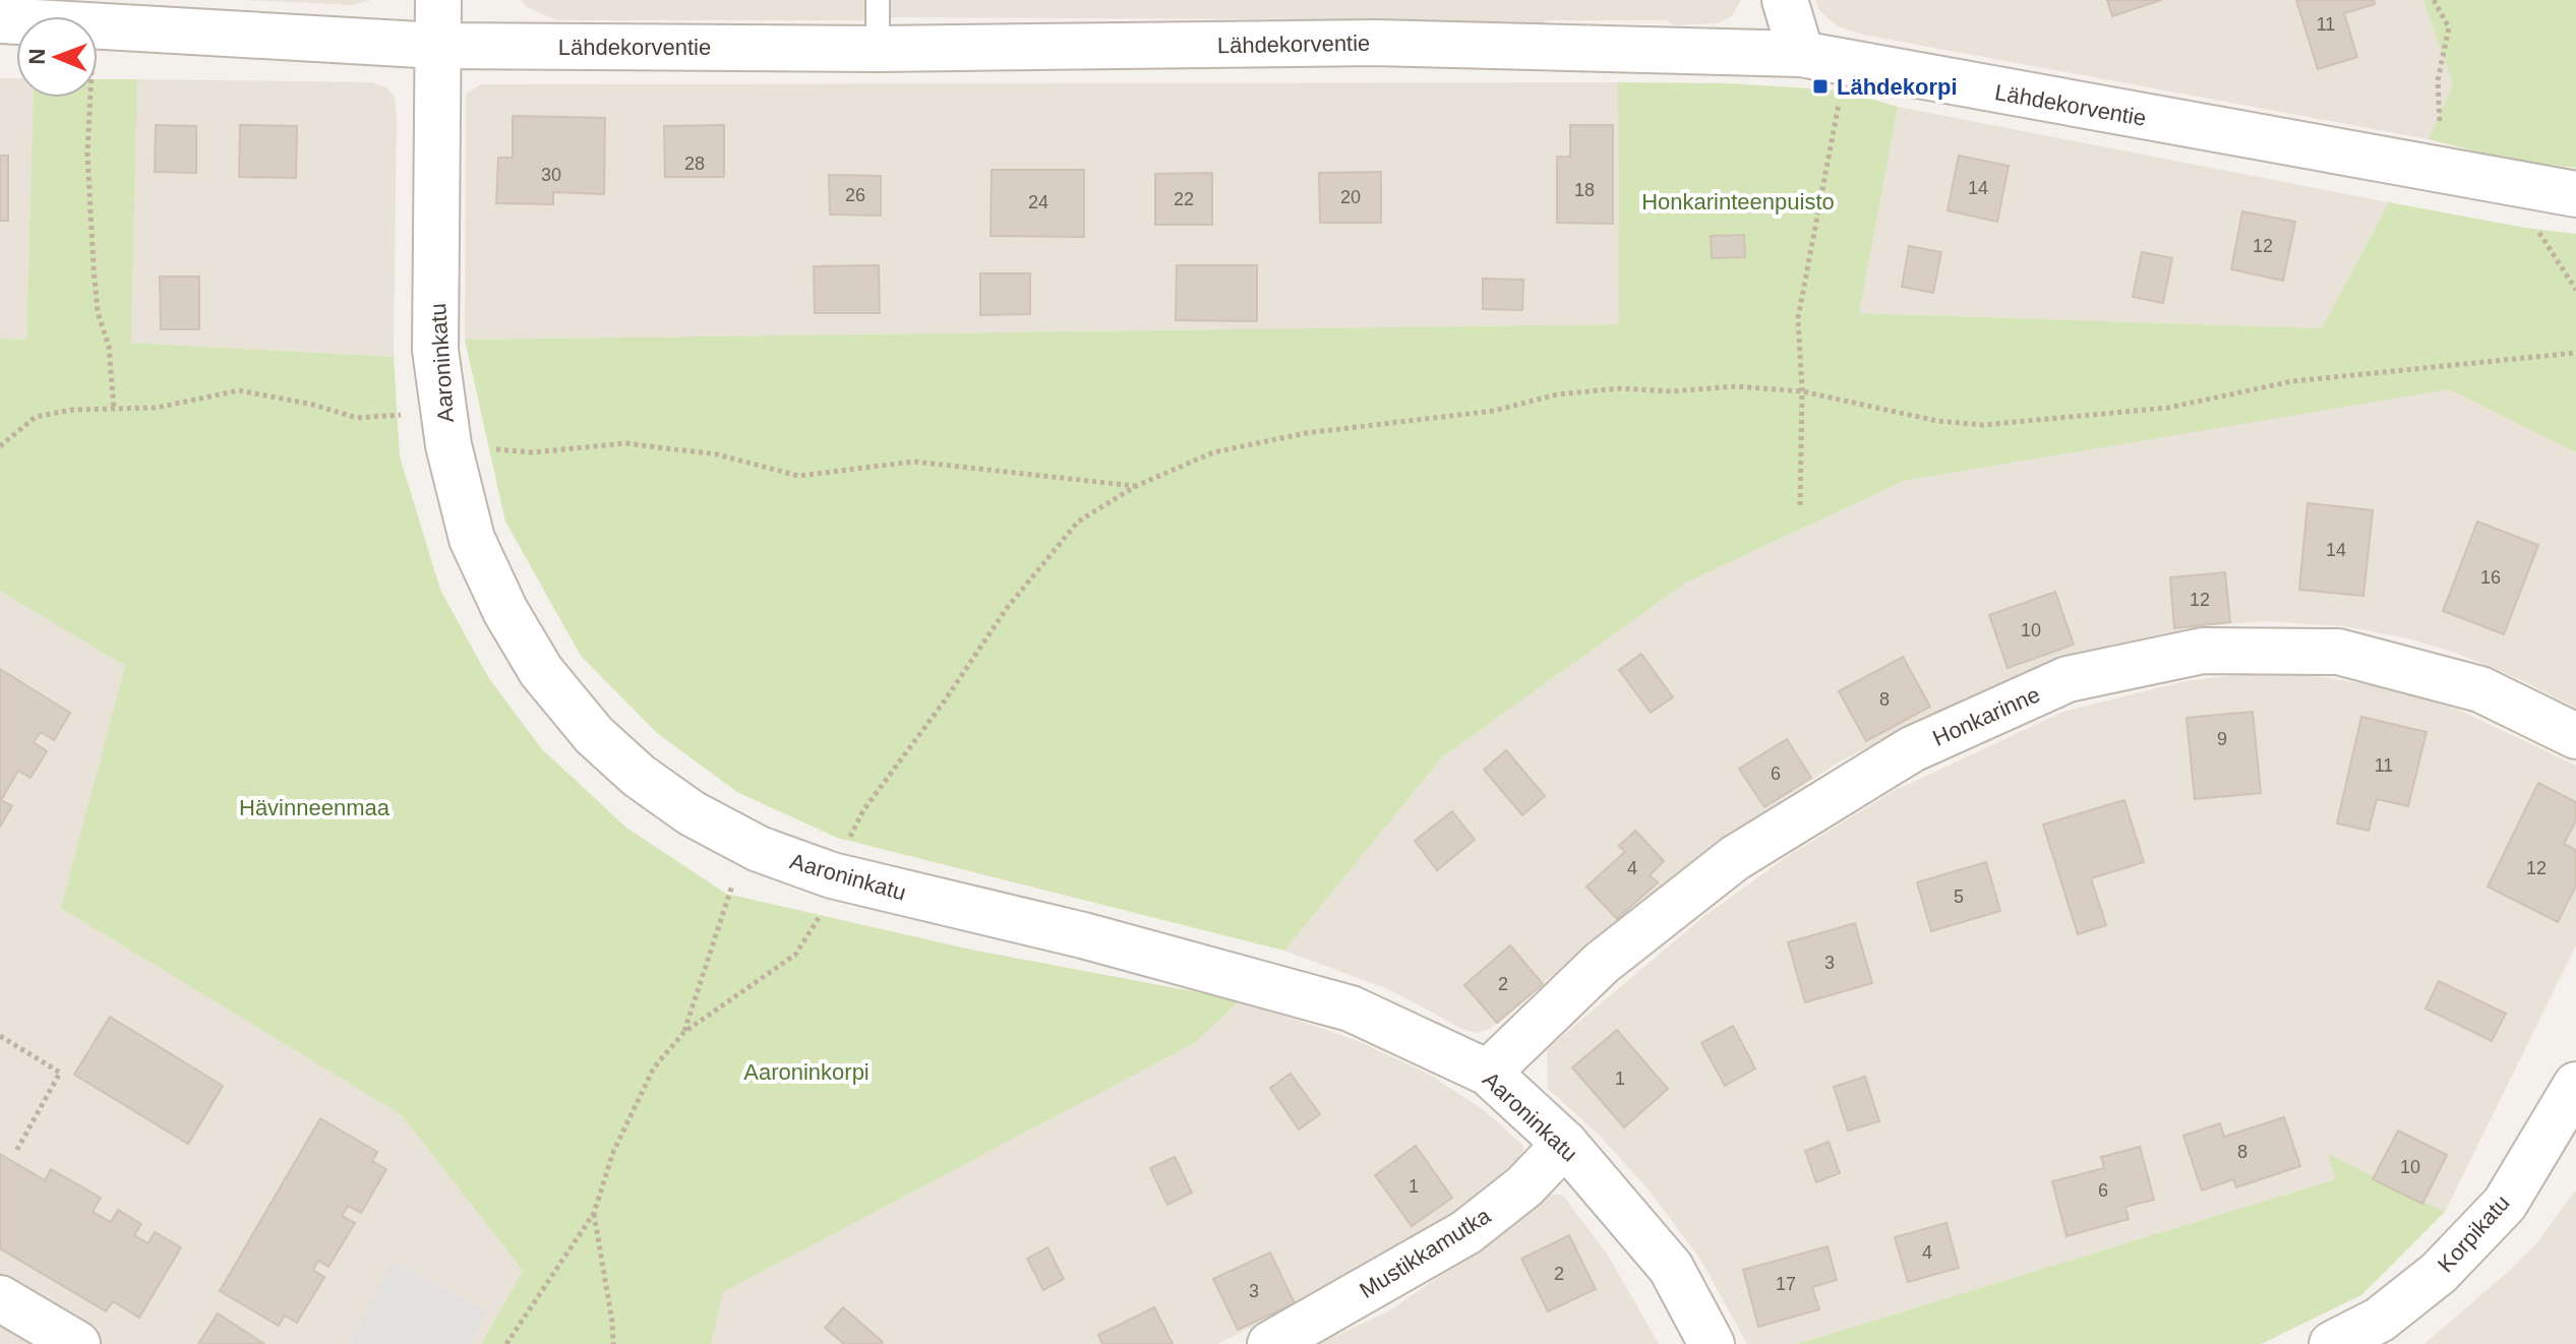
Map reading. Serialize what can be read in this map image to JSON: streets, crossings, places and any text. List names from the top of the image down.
{
  "streets": {
    "street": [
      "Lähdekorventie",
      "Aaroninkatu",
      "Honkarinne",
      "Korpikatu",
      "Mustikkamutka"
    ]
  },
  "crossings": [
    ["Lähdekorventie", "Aaroninkatu"],
    ["Aaroninkatu", "Honkarinne"],
    ["Aaroninkatu", "Mustikkamutka"]
  ],
  "parks": ["Honkarinteenpuisto", "Hävinneenmaa", "Aaroninkorpi"],
  "places": {
    "transit": ["Lähdekorpi"]
  },
  "house_numbers": [
    "11",
    "28",
    "30",
    "14",
    "18",
    "26",
    "20",
    "22",
    "24",
    "12",
    "14",
    "16",
    "12",
    "10",
    "8",
    "9",
    "11",
    "6",
    "4",
    "12",
    "5",
    "3",
    "2",
    "1",
    "8",
    "10",
    "1",
    "6",
    "4",
    "2",
    "17",
    "3"
  ],
  "north": "left"
}
